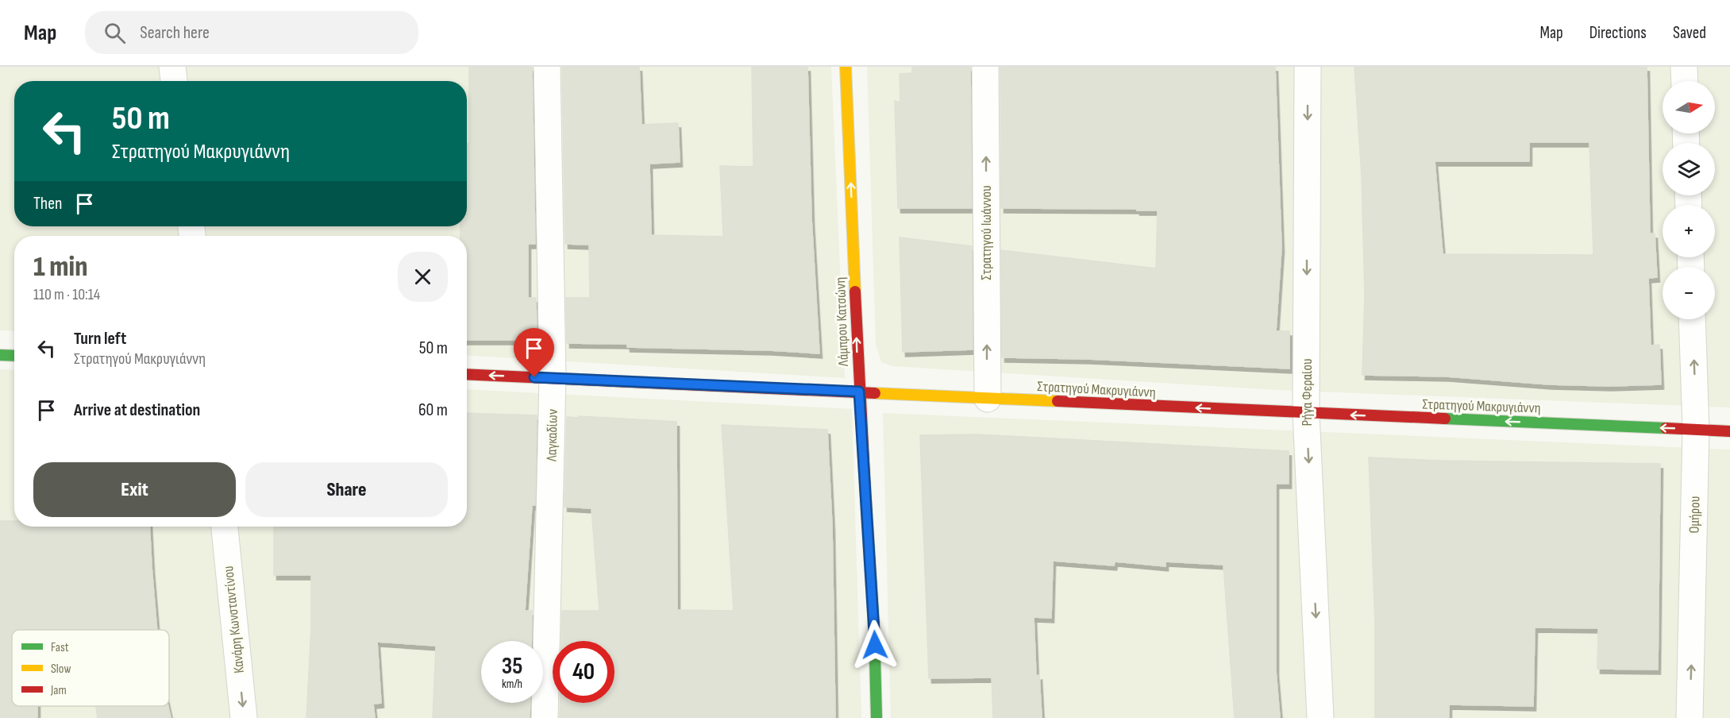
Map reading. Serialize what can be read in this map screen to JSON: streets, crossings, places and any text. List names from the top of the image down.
{
  "streets": {
    "main road": ["Λάμπρου Κατσώνη", "Στρατηγού Μακρυγιάννη"],
    "street": [
      "Στρατηγού Ιωάννου",
      "Ρήγα Φεραίου",
      "Λαγκαδίων",
      "Ομήρου",
      "Κανάρη Κωνσταντίνου"
    ]
  },
  "crossings": [
    ["Στρατηγού Ιωάννου", "Στρατηγού Μακρυγιάννη"],
    ["Λάμπρου Κατσώνη", "Στρατηγού Μακρυγιάννη"],
    ["Στρατηγού Μακρυγιάννη", "Ρήγα Φεραίου"],
    ["Στρατηγού Μακρυγιάννη", "Λαγκαδίων"],
    ["Στρατηγού Μακρυγιάννη", "Ομήρου"]
  ],
  "one_way": [
    "Στρατηγού Ιωάννου",
    "Λάμπρου Κατσώνη",
    "Στρατηγού Μακρυγιάννη",
    "Ρήγα Φεραίου",
    "Ομήρου",
    "Κανάρη Κωνσταντίνου"
  ],
  "legend": ["Fast", "Slow", "Jam"],
  "north": "right",
  "page": {
    "header": "Map",
    "search": "Search here",
    "nav": ["Map", "Directions", "Saved"],
    "map_buttons": ["+", "−"],
    "turn": ["50 m", "Στρατηγού Μακρυγιάννη"],
    "then": "Then",
    "heading": ["1 min", "110 m · 10:14"],
    "list": [
      {
        "name": "Turn left",
        "note": "Στρατηγού Μακρυγιάννη",
        "value": "50 m"
      },
      {
        "name": "Arrive at destination",
        "value": "60 m"
      }
    ],
    "buttons": ["Exit", "Share"],
    "speed": "35 km/h",
    "limit": "40"
  }
}
